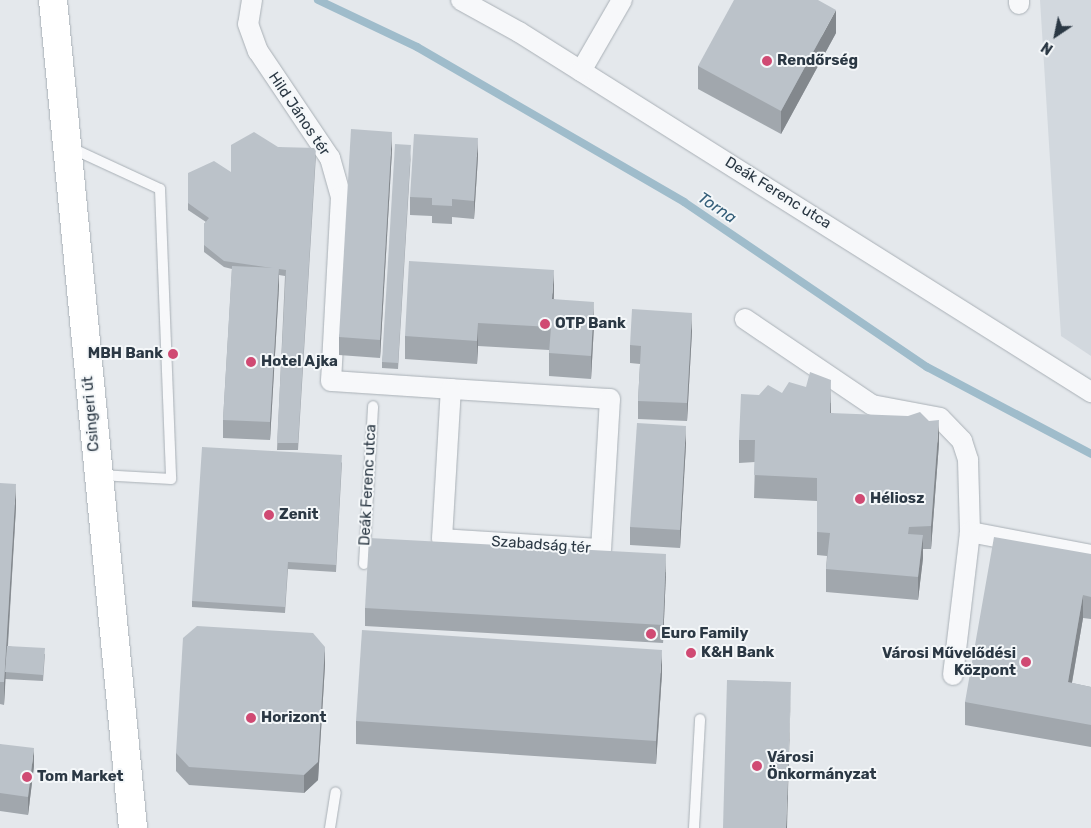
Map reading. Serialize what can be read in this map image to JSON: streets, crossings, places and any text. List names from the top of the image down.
{
  "streets": {
    "main road": ["Csingeri út"],
    "street": ["Hild János tér", "Deák Ferenc utca", "Szabadság tér"]
  },
  "crossings": [
    ["Hild János tér", "Szabadság tér"]
  ],
  "water": ["Torna"],
  "places": [
    "Rendőrség",
    "OTP Bank",
    "MBH Bank",
    "Hotel Ajka",
    "Héliosz",
    "Zenit",
    "Euro Family",
    "K&H Bank",
    "Városi Művelődési Központ",
    "Horizont",
    "Városi Önkormányzat",
    "Tom Market"
  ],
  "north": "bottom left"
}
